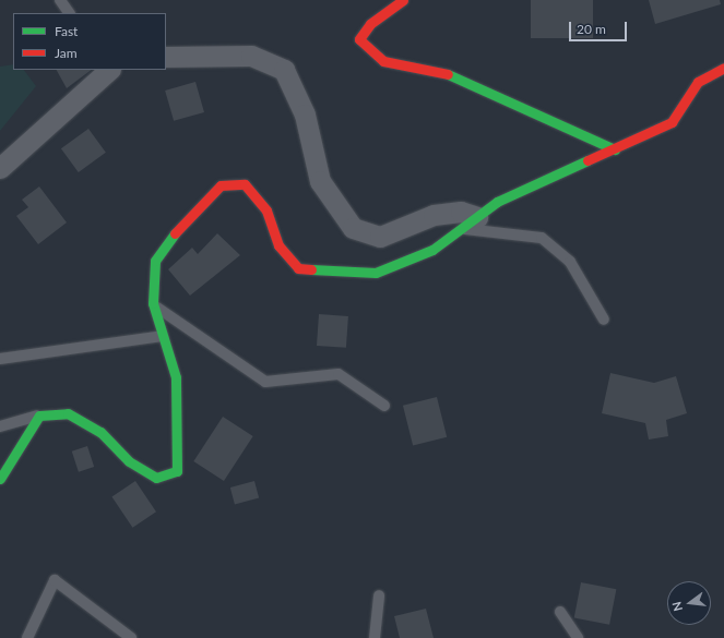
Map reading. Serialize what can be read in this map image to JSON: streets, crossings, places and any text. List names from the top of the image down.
{
  "legend": ["Fast", "Jam"],
  "scale_bar": "20 m",
  "north": "left"
}
